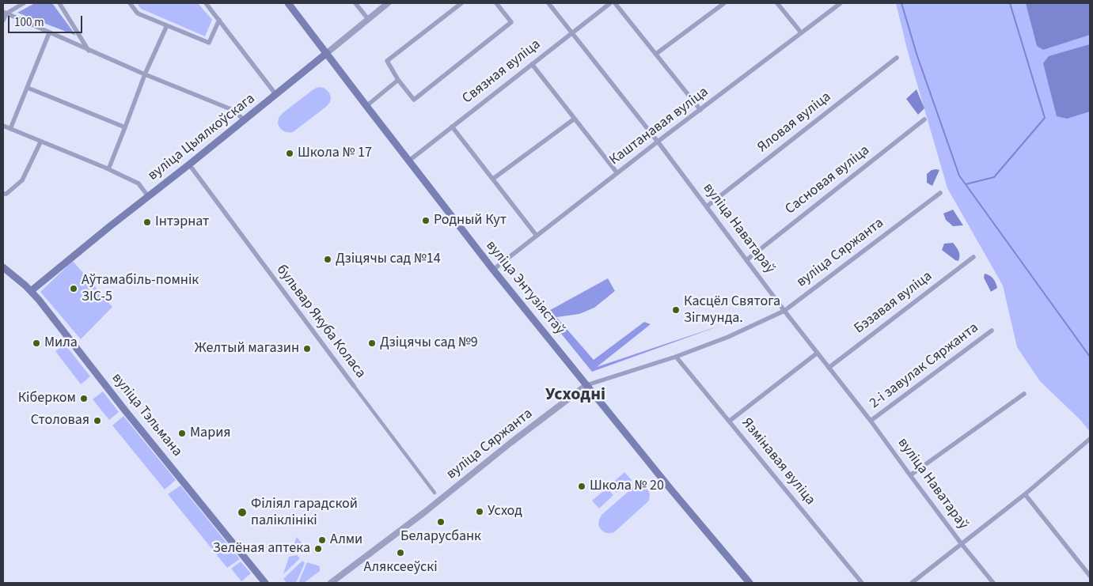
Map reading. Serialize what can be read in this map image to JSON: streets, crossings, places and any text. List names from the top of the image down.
{
  "streets": {
    "main road": ["вуліца Цыялкоўскага", "вуліца Энтузіястаў", "вуліца Тэльмана"],
    "street": [
      "Связная вуліца",
      "Яловая вуліца",
      "Каштанавая вуліца",
      "Сасновая вуліца",
      "вуліца Наватараў",
      "вуліца Сяржанта",
      "Бэзавая вуліца",
      "бульвар Якуба Коласа",
      "2-і завулак Сяржанта",
      "Язмінавая вуліца"
    ]
  },
  "crossings": [
    ["Связная вуліца", "вуліца Наватараў"],
    ["Связная вуліца", "вуліца Энтузіястаў"],
    ["Яловая вуліца", "вуліца Наватараў"],
    ["Каштанавая вуліца", "вуліца Наватараў"],
    ["Каштанавая вуліца", "вуліца Энтузіястаў"],
    ["вуліца Цыялкоўскага", "вуліца Энтузіястаў"],
    ["вуліца Цыялкоўскага", "бульвар Якуба Коласа"],
    ["вуліца Цыялкоўскага", "вуліца Тэльмана"],
    ["Сасновая вуліца", "вуліца Наватараў"],
    ["вуліца Наватараў", "вуліца Сяржанта"],
    ["вуліца Наватараў", "Бэзавая вуліца"],
    ["вуліца Наватараў", "2-і завулак Сяржанта"],
    ["вуліца Сяржанта", "вуліца Энтузіястаў"],
    ["вуліца Сяржанта", "Язмінавая вуліца"]
  ],
  "districts": ["Усходні"],
  "places": [
    "Школа № 17",
    "Родный Кут",
    "Інтэрнат",
    "Дзіцячы сад №14",
    "Аўтамабіль-помнік ЗІС-5",
    "Касцёл Святога Зігмунда.",
    "Мила",
    "Дзіцячы сад №9",
    "Желтый магазин",
    "Кіберком",
    "Столовая",
    "Мария",
    "Школа № 20",
    "Усход",
    "Філіял гарадской паліклінікі",
    "Беларусбанк",
    "Алми",
    "Зелёная аптека",
    "Аляксееўскі"
  ],
  "scale_bar": "100 m"
}
